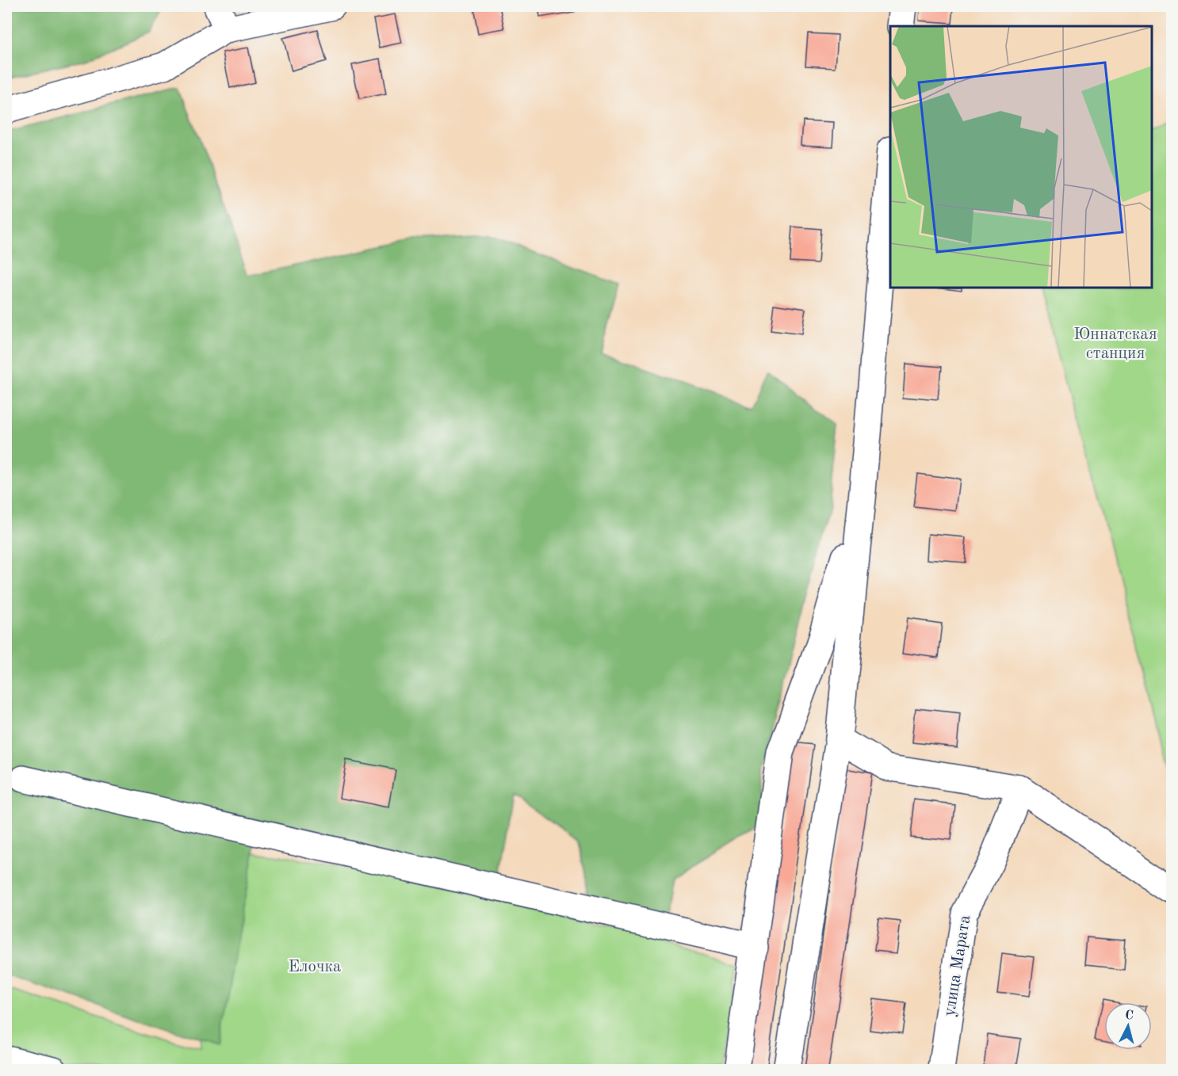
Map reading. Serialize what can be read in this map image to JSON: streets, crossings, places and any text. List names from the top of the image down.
{
  "streets": {
    "street": ["улица Марата"]
  },
  "parks": ["Юннатская станция", "Елочка"],
  "north": "top"
}
